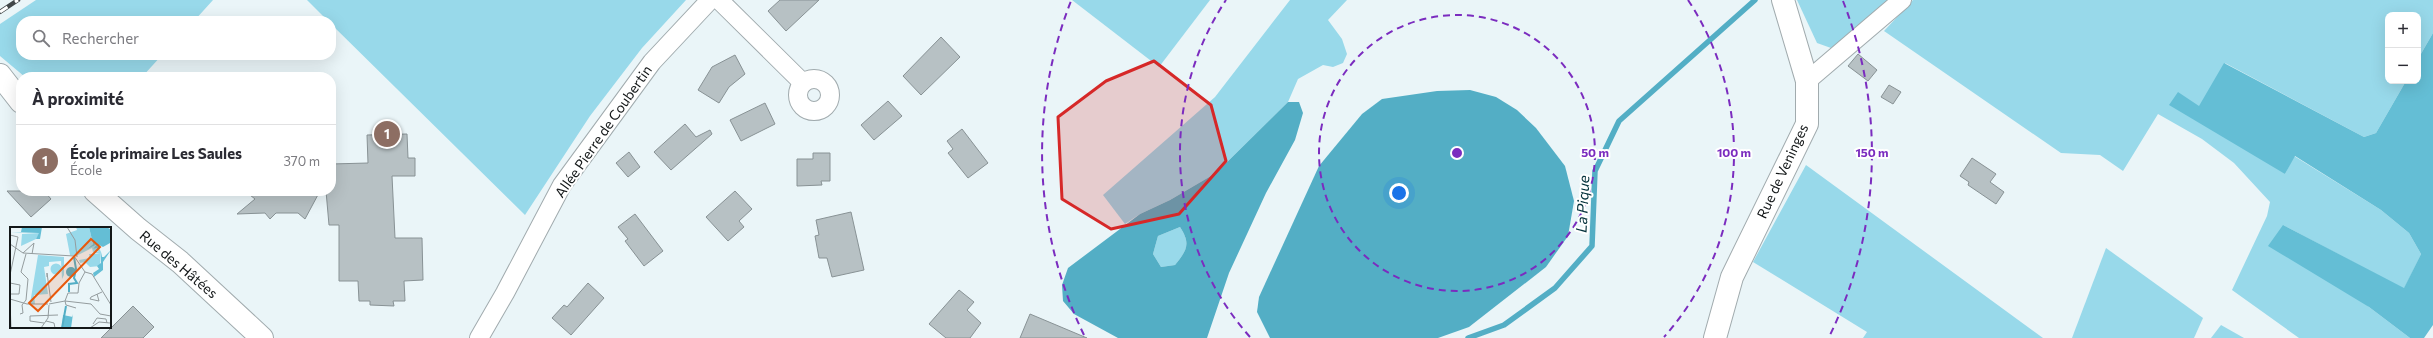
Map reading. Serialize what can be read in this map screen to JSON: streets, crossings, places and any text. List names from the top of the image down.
{
  "streets": {
    "street": ["Allée Pierre de Coubertin", "Rue de Veninges", "Rue des Hâtées"]
  },
  "water": ["La Pique"],
  "page": {
    "map_buttons": ["+", "−"],
    "search": "Rechercher",
    "heading": "À proximité",
    "pins": "1",
    "list": [
      {
        "mark": "1",
        "name": "École primaire Les Saules",
        "note": "École",
        "value": "370 m"
      }
    ]
  },
  "rings": ["50 m", "100 m", "150 m"]
}
